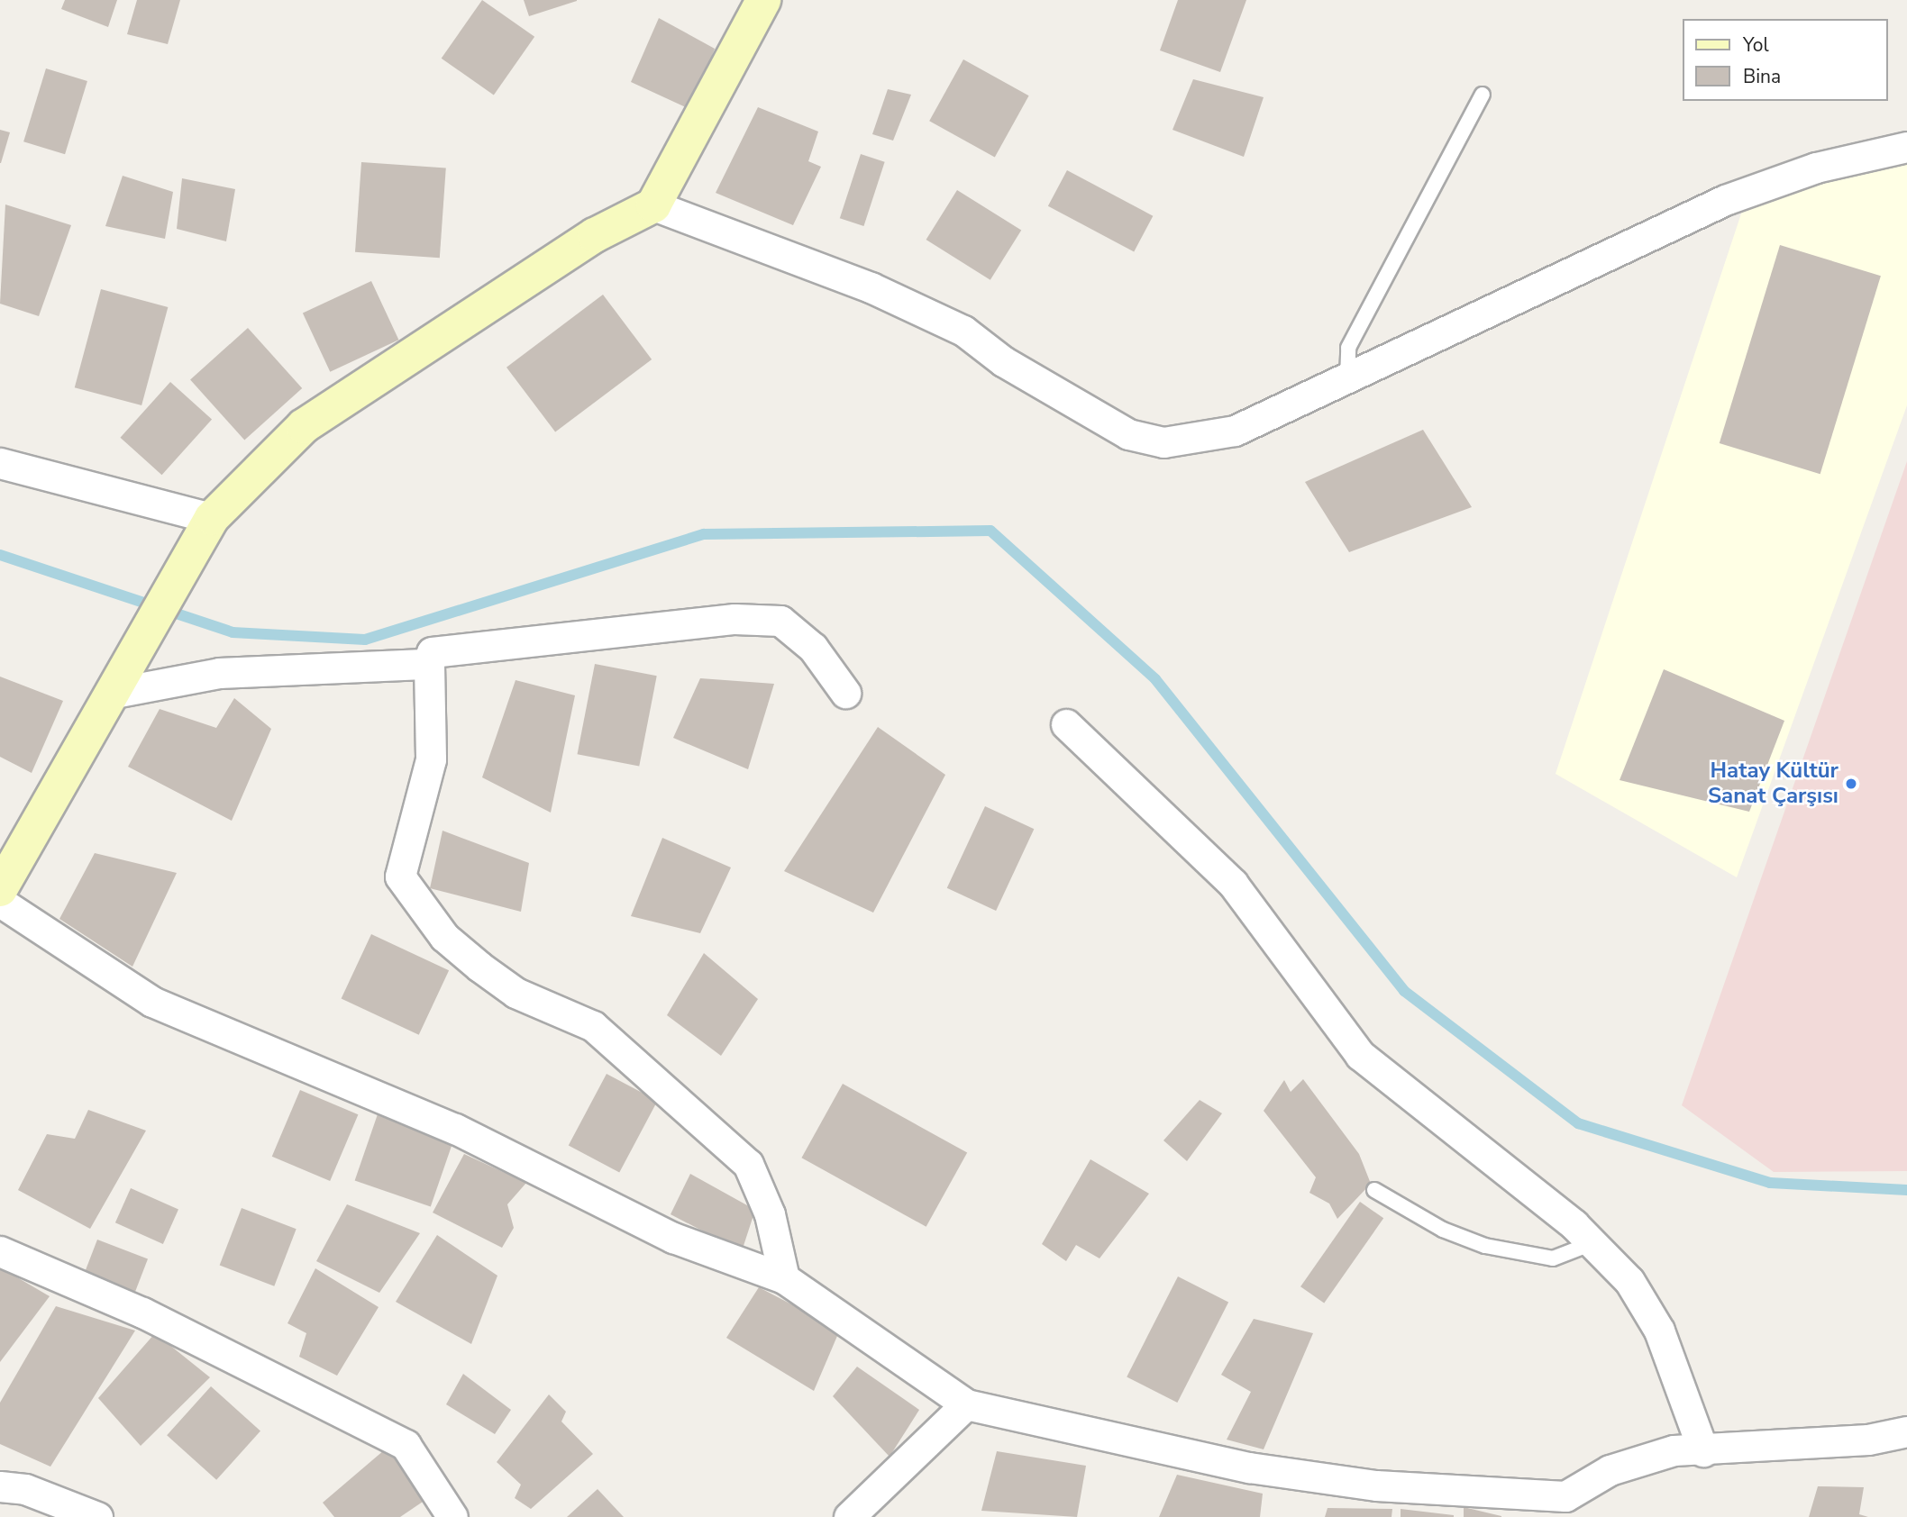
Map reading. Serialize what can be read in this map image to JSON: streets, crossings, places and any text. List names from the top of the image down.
{
  "places": ["Hatay Kültür Sanat Çarşısı"],
  "legend": ["Yol", "Bina"]
}
